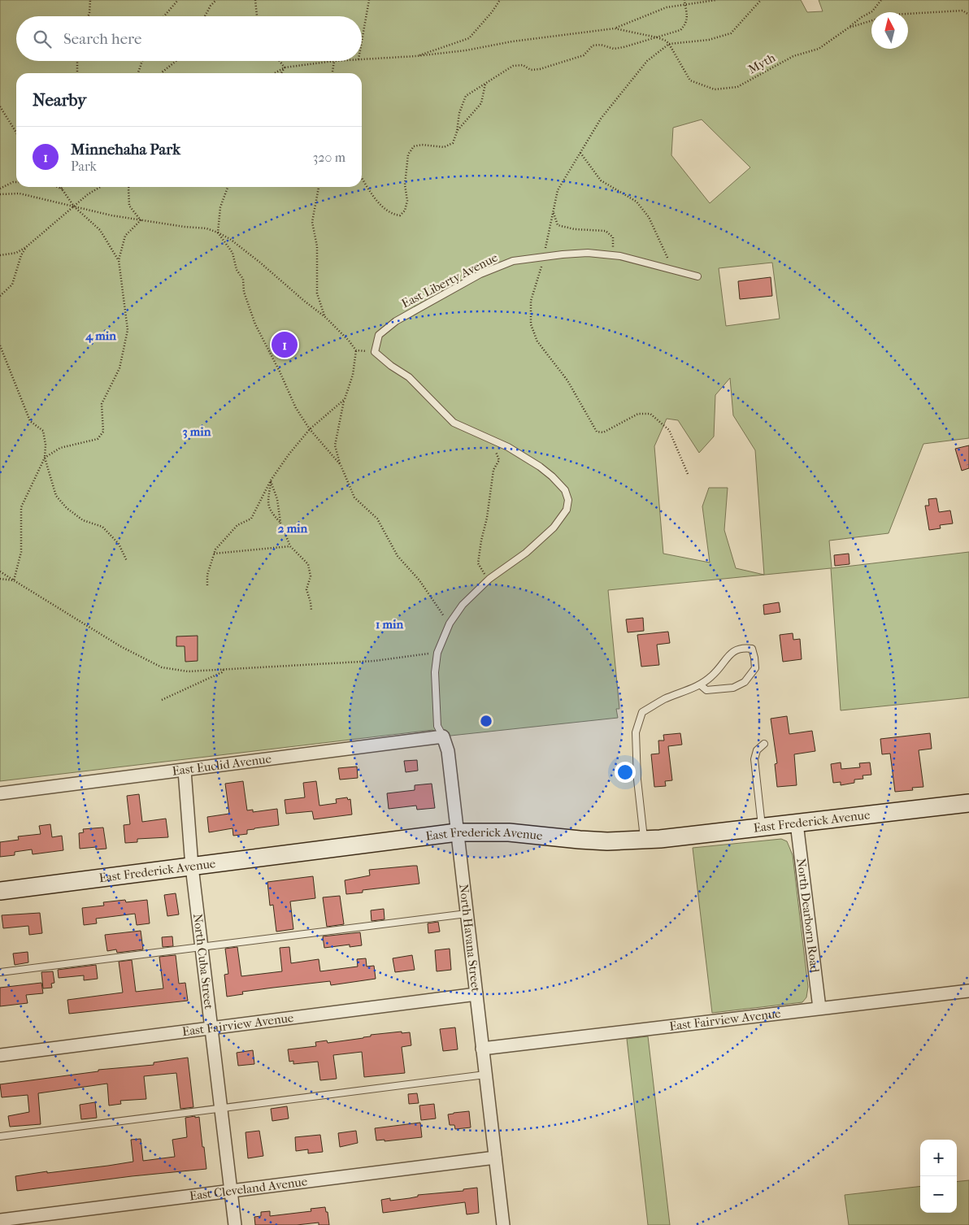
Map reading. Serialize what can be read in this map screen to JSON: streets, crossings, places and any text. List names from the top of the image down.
{
  "streets": {
    "main road": ["East Frederick Avenue"],
    "street": [
      "East Euclid Avenue",
      "North Dearborn Road",
      "North Havana Street",
      "North Cuba Street",
      "East Fairview Avenue",
      "East Cleveland Avenue"
    ],
    "lane": ["East Liberty Avenue"],
    "path": ["Myth"]
  },
  "crossings": [
    ["East Liberty Avenue", "North Havana Street"],
    ["East Euclid Avenue", "North Havana Street"],
    ["East Euclid Avenue", "North Cuba Street"],
    ["East Frederick Avenue", "North Dearborn Road"],
    ["East Frederick Avenue", "North Havana Street"],
    ["East Frederick Avenue", "North Cuba Street"],
    ["North Dearborn Road", "East Fairview Avenue"],
    ["North Havana Street", "East Fairview Avenue"],
    ["North Havana Street", "East Cleveland Avenue"],
    ["North Cuba Street", "East Fairview Avenue"],
    ["North Cuba Street", "East Cleveland Avenue"]
  ],
  "north": "top",
  "page": {
    "search": "Search here",
    "heading": "Nearby",
    "list": [
      {
        "mark": "1",
        "name": "Minnehaha Park",
        "note": "Park",
        "value": "320 m"
      }
    ],
    "pins": "1",
    "map_buttons": ["+", "−"]
  },
  "rings": [
    "4 min",
    "3 min",
    "2 min",
    "1 min"
  ]
}
